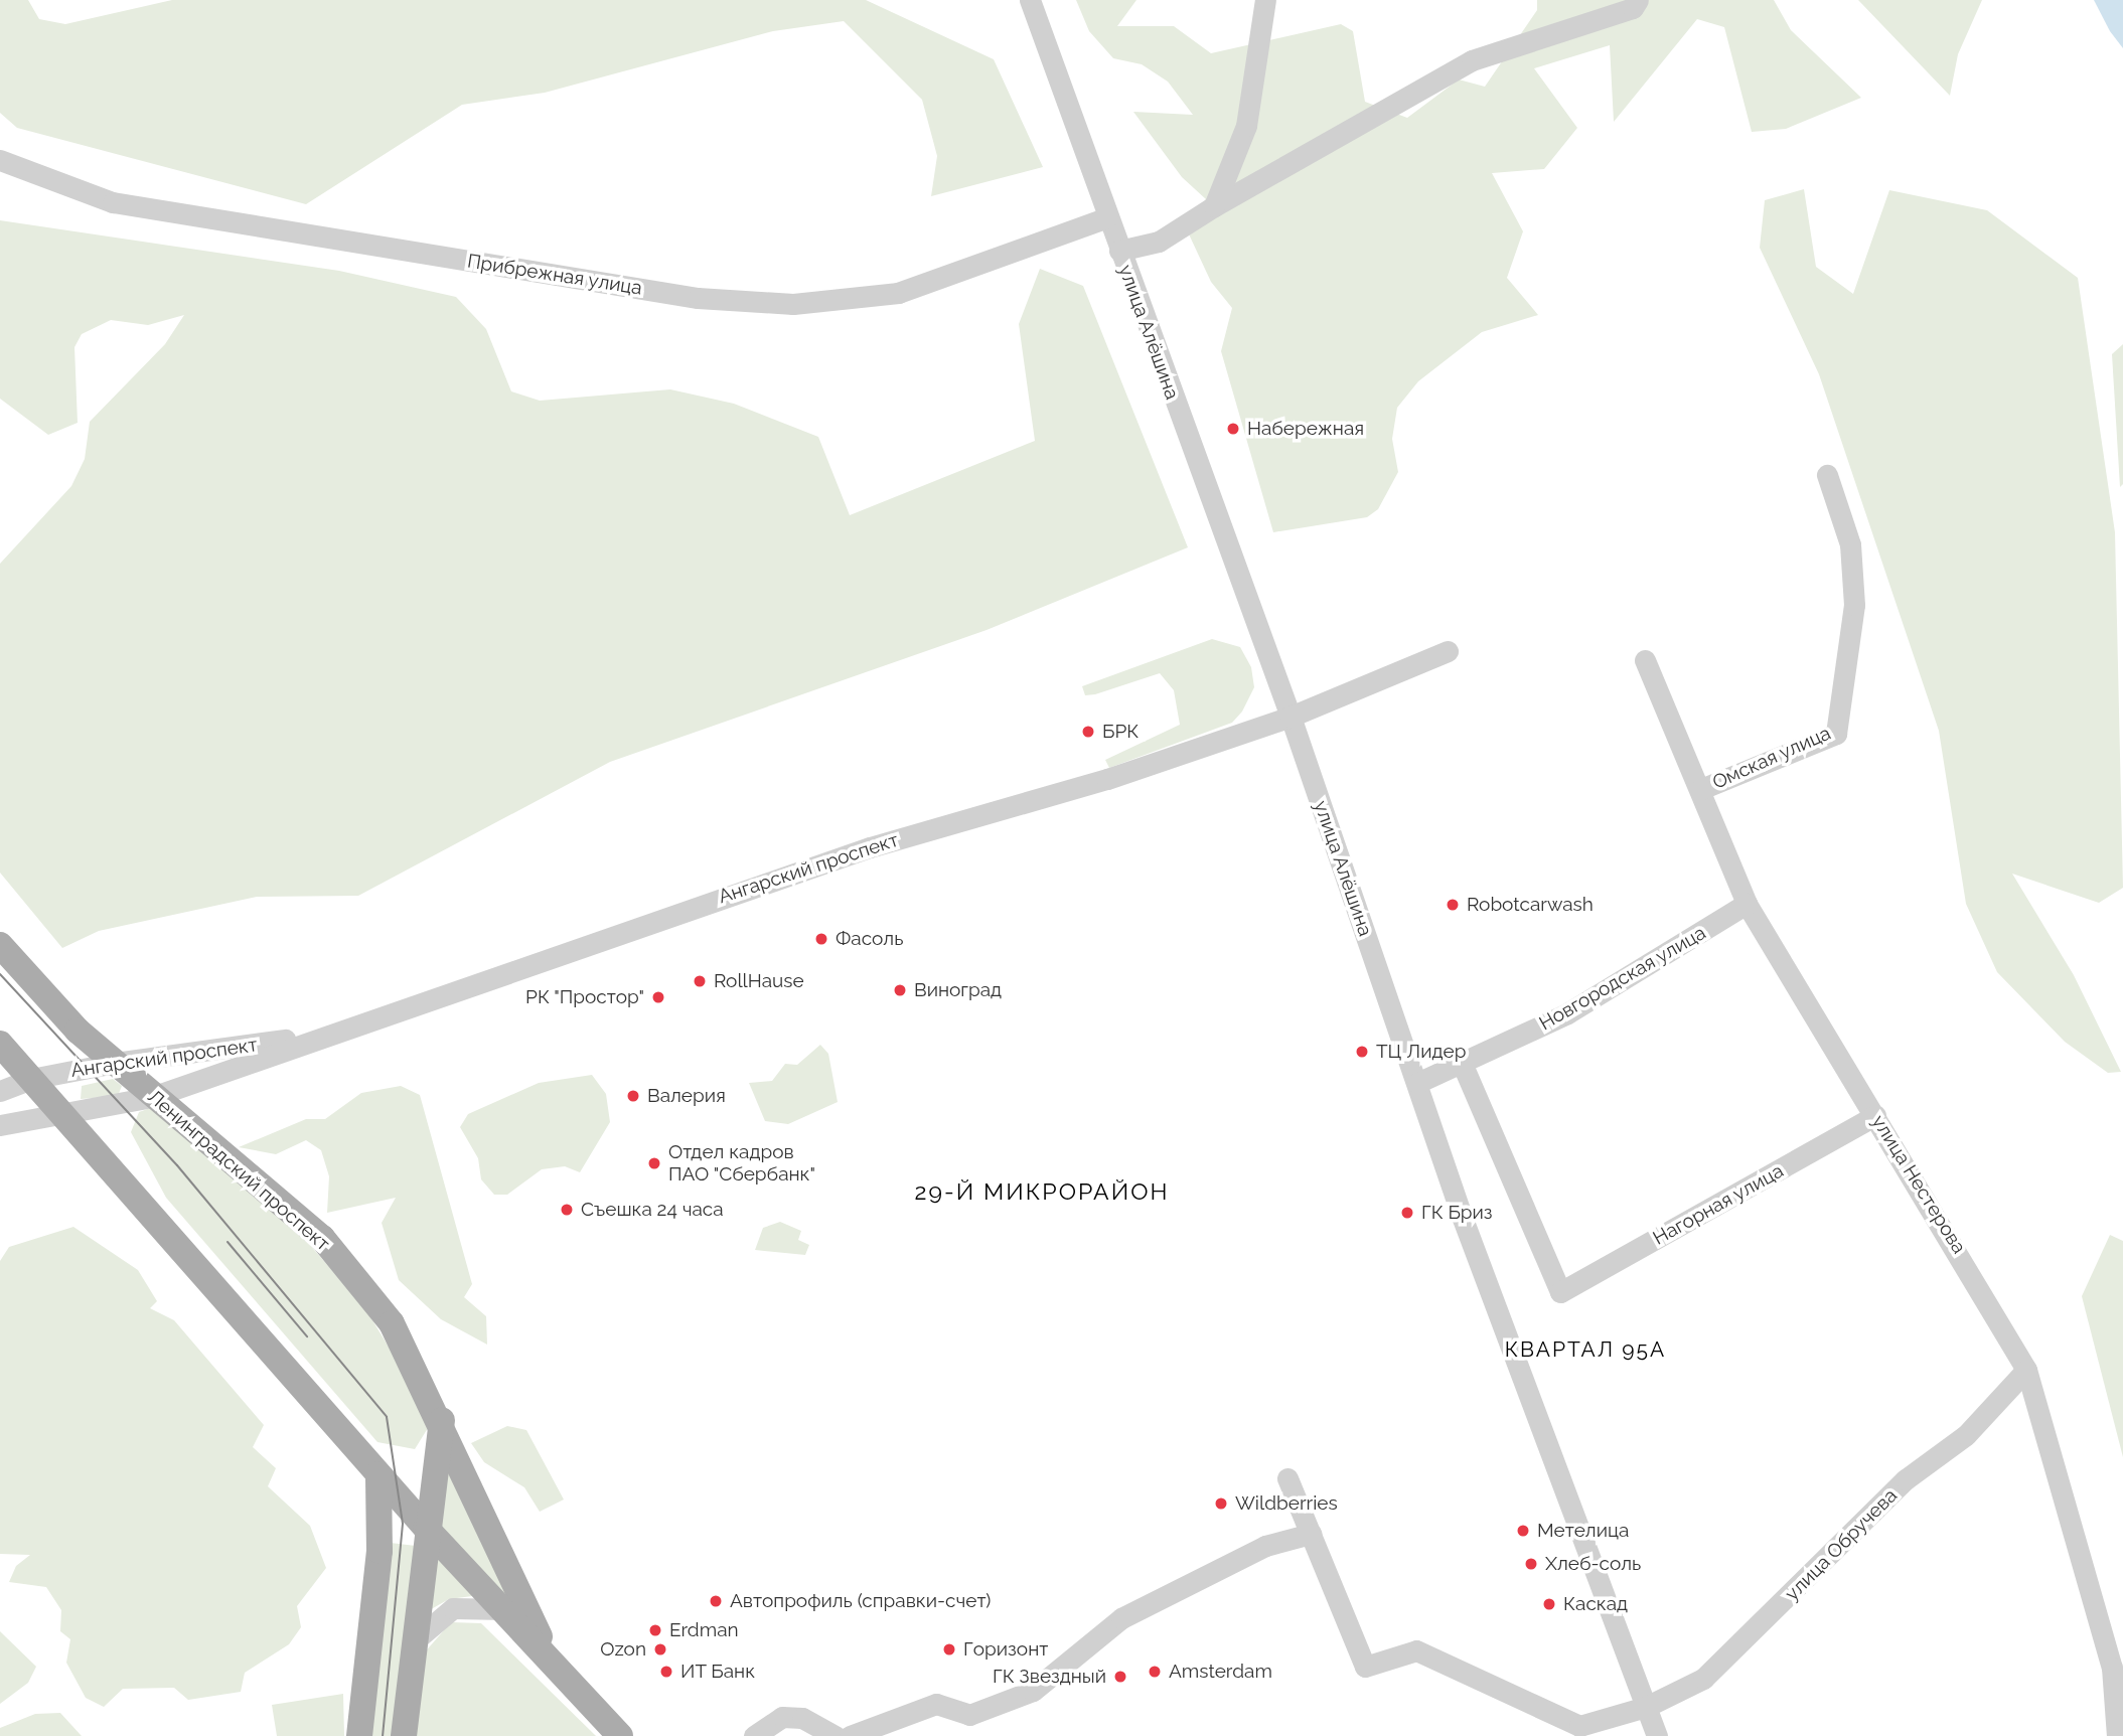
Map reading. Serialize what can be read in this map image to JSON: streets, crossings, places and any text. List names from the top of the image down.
{
  "streets": {
    "main road": ["Ленинградский проспект"],
    "street": [
      "Прибрежная улица",
      "улица Алёшина",
      "Омская улица",
      "Ангарский проспект",
      "Новгородская улица",
      "улица Нестерова",
      "Нагорная улица",
      "улица Обручева"
    ]
  },
  "crossings": [
    ["Прибрежная улица", "улица Алёшина"],
    ["улица Алёшина", "Ангарский проспект"],
    ["улица Алёшина", "Новгородская улица"],
    ["улица Алёшина", "улица Обручева"],
    ["Омская улица", "улица Нестерова"],
    ["Ангарский проспект", "Ленинградский проспект"],
    ["Новгородская улица", "улица Нестерова"],
    ["Новгородская улица", "Нагорная улица"],
    ["улица Нестерова", "Нагорная улица"],
    ["улица Нестерова", "улица Обручева"]
  ],
  "districts": ["29-Й МИКРОРАЙОН", "КВАРТАЛ 95А"],
  "places": [
    "Набережная",
    "БРК",
    "Robotcarwash",
    "Фасоль",
    "RollHause",
    "Виноград",
    "РК \"Простор\"",
    "ТЦ Лидер",
    "Валерия",
    "Отдел кадров ПАО \"Сбербанк\"",
    "Съешка 24 часа",
    "ГК Бриз",
    "Wildberries",
    "Метелица",
    "Хлеб-соль",
    "Автопрофиль (справки-счет)",
    "Каскад",
    "Erdman",
    "Ozon",
    "Горизонт",
    "ИТ Банк",
    "Amsterdam",
    "ГК Звездный"
  ]
}
